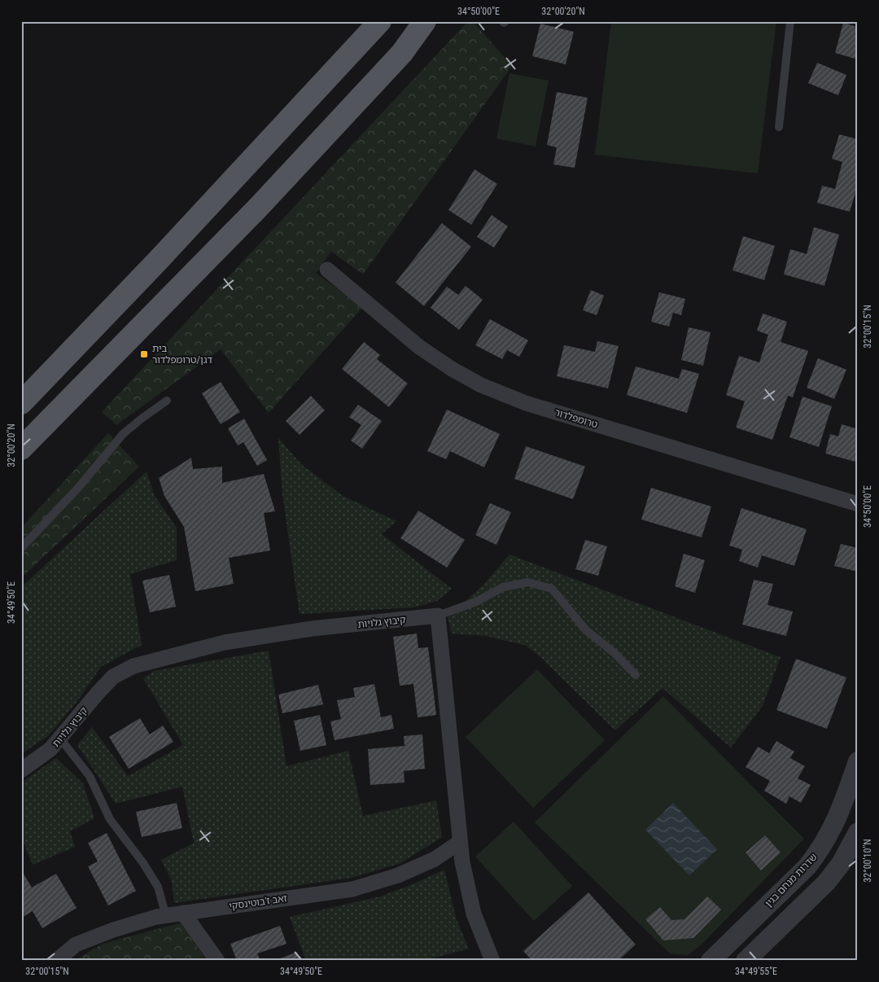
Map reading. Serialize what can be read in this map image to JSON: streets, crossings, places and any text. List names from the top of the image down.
{
  "streets": {
    "street": [
      "טרומפלדור",
      "קיבוץ גלויות",
      "שדרות מנחם בגין",
      "זאב ז'בוטינסקי"
    ]
  },
  "places": {
    "transit": ["בית דגן/טרומפלדור"]
  },
  "coordinates": [
    "34°50'00\"E",
    "32°00'20\"N",
    "32°00'15\"N",
    "34°49'50\"E",
    "32°00'10\"N",
    "34°49'55\"E"
  ]
}
